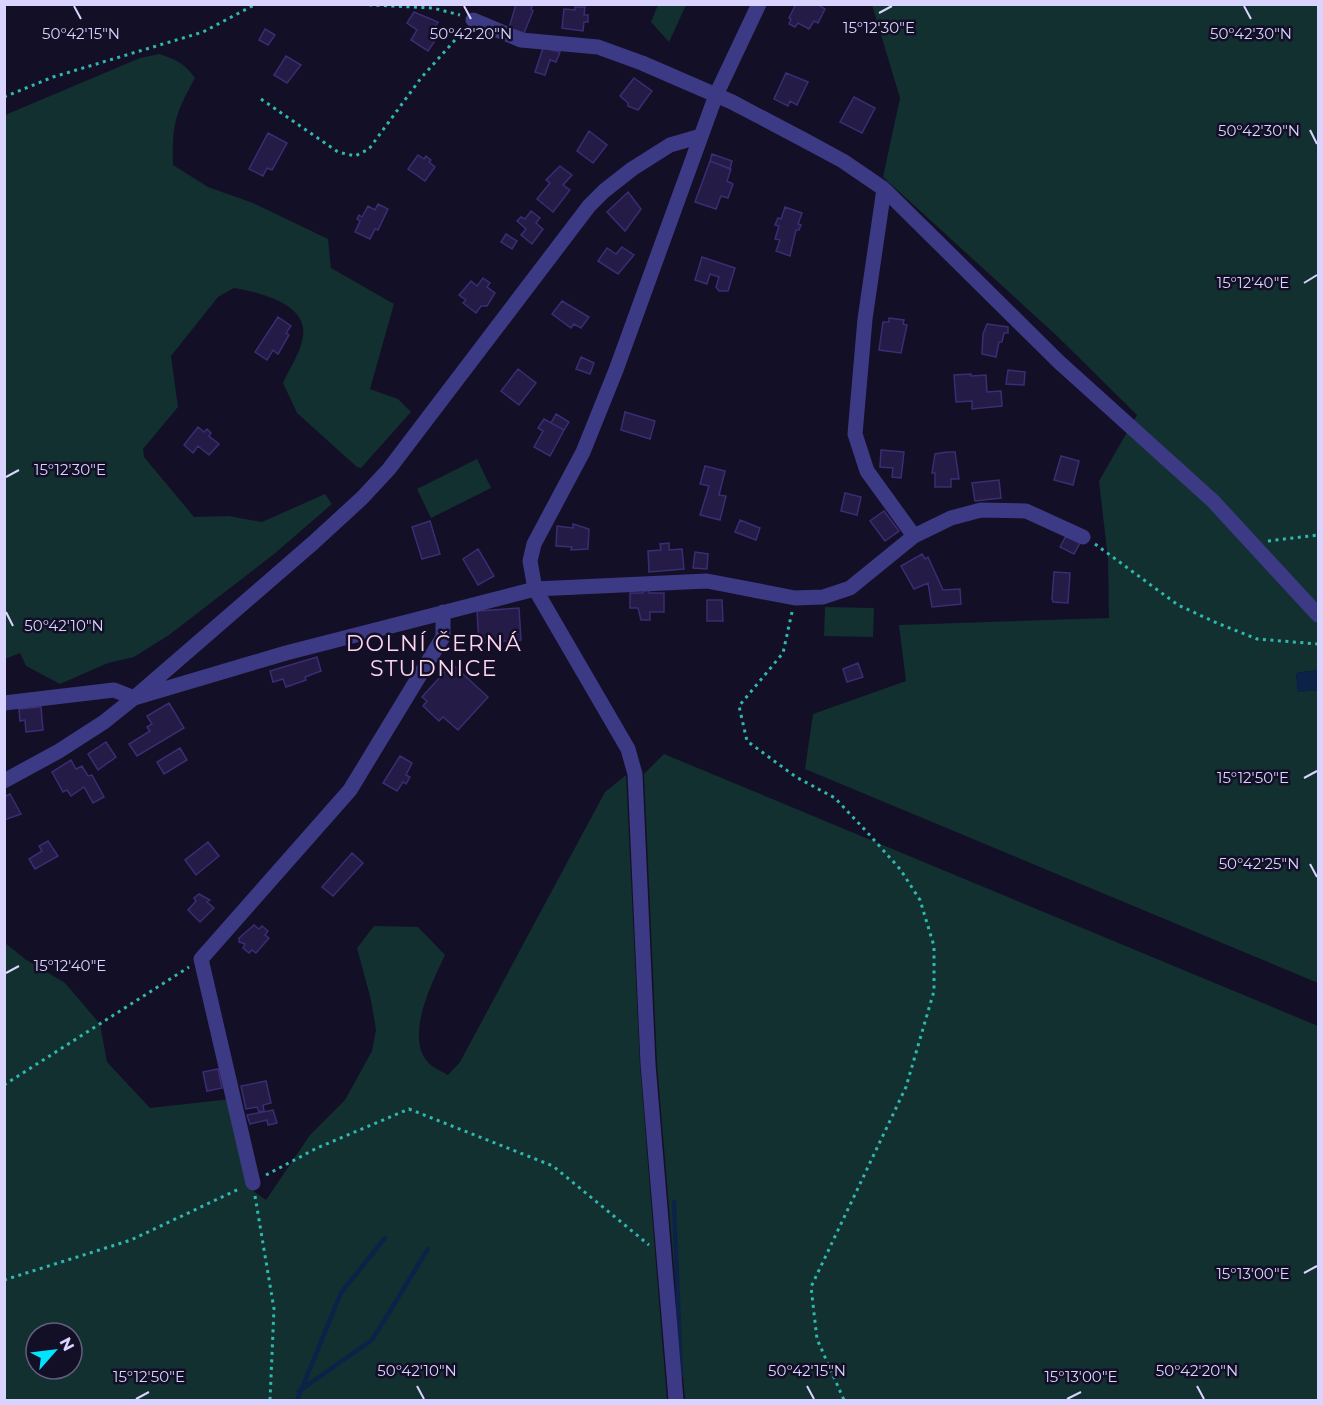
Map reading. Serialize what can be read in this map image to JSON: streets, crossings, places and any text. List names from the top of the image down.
{
  "districts": ["DOLNÍ ČERNÁ STUDNICE"],
  "north": "top right",
  "coordinates": [
    "15°12'30\"E",
    "50°42'15\"N",
    "50°42'20\"N",
    "50°42'30\"N",
    "15°12'40\"E",
    "50°42'10\"N",
    "15°12'50\"E",
    "50°42'25\"N",
    "15°13'00\"E"
  ]
}
